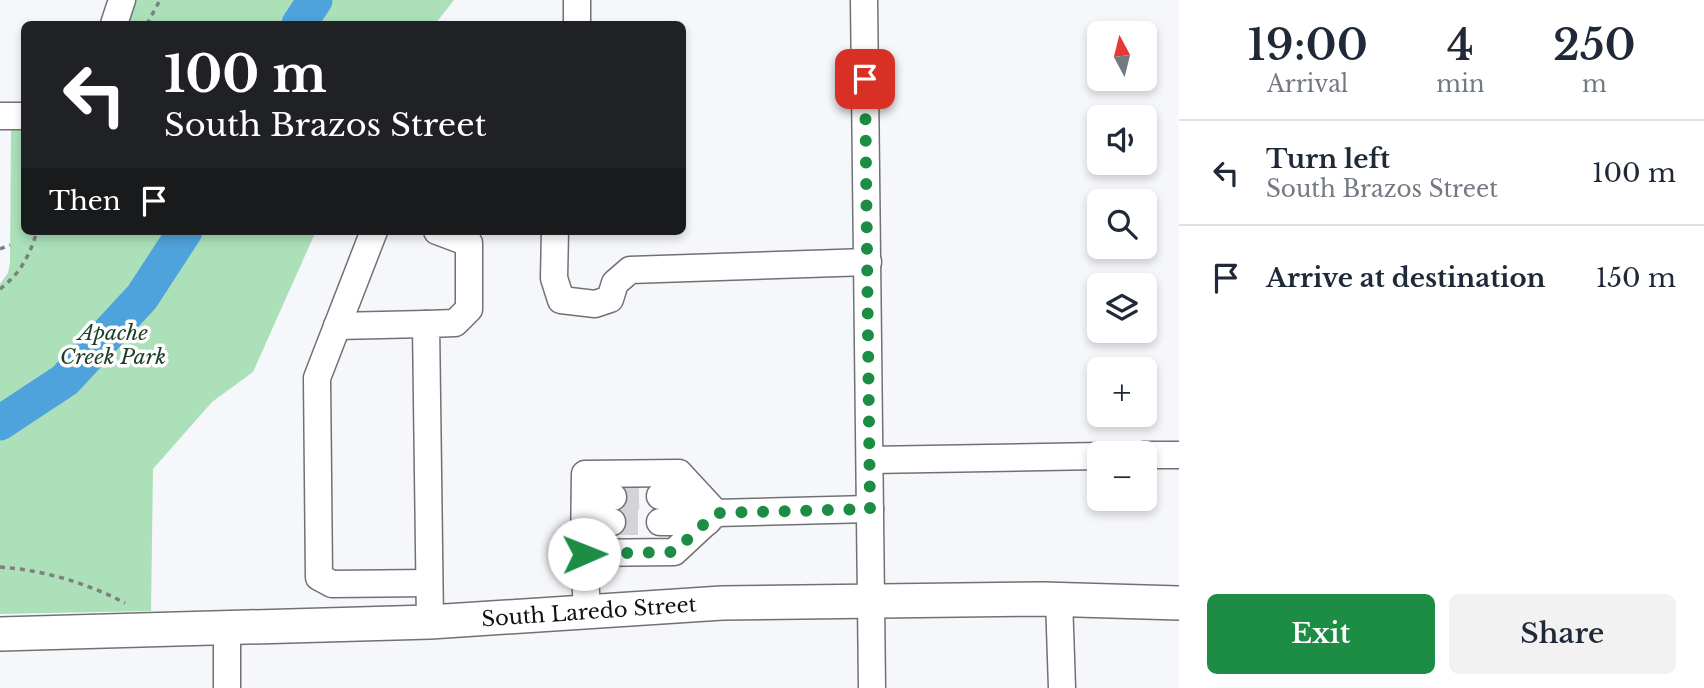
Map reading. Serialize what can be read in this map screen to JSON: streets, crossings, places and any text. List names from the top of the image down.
{
  "streets": {
    "main road": ["South Laredo Street"]
  },
  "parks": ["Apache Creek Park"],
  "north": "top",
  "page": {
    "eta": [
      "19:00",
      "Arrival",
      "4",
      "min",
      "250",
      "m"
    ],
    "map_buttons": ["+", "−"],
    "turn": ["100 m", "South Brazos Street"],
    "list": [
      {
        "name": "Turn left",
        "note": "South Brazos Street",
        "value": "100 m"
      },
      {
        "name": "Arrive at destination",
        "value": "150 m"
      }
    ],
    "then": "Then",
    "buttons": ["Exit", "Share"]
  }
}
